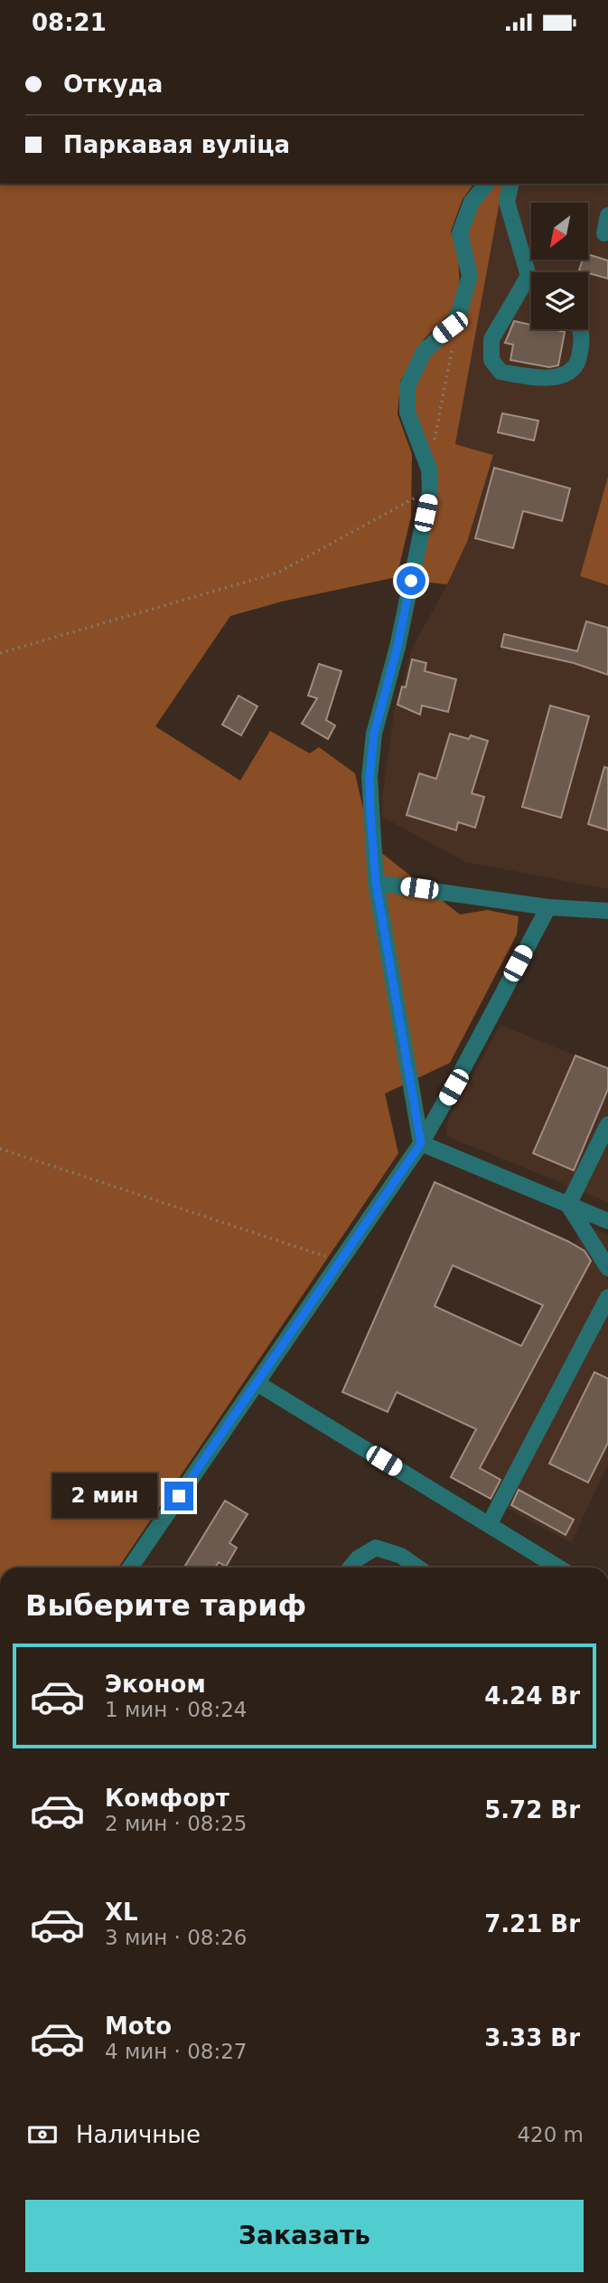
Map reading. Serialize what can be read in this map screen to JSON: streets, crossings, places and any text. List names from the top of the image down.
{
  "north": "bottom left",
  "page": {
    "status": "08:21",
    "banner": ["Откуда", "Паркавая вуліца"],
    "bubble": "2 мин",
    "heading": "Выберите тариф",
    "list": [
      {
        "name": "Эконом",
        "note": "1 мин · 08:24",
        "value": "4.24 Br"
      },
      {
        "name": "Комфорт",
        "note": "2 мин · 08:25",
        "value": "5.72 Br"
      },
      {
        "name": "XL",
        "note": "3 мин · 08:26",
        "value": "7.21 Br"
      },
      {
        "name": "Moto",
        "note": "4 мин · 08:27",
        "value": "3.33 Br"
      }
    ],
    "pay": ["Наличные", "420 m"],
    "buttons": "Заказать"
  }
}
